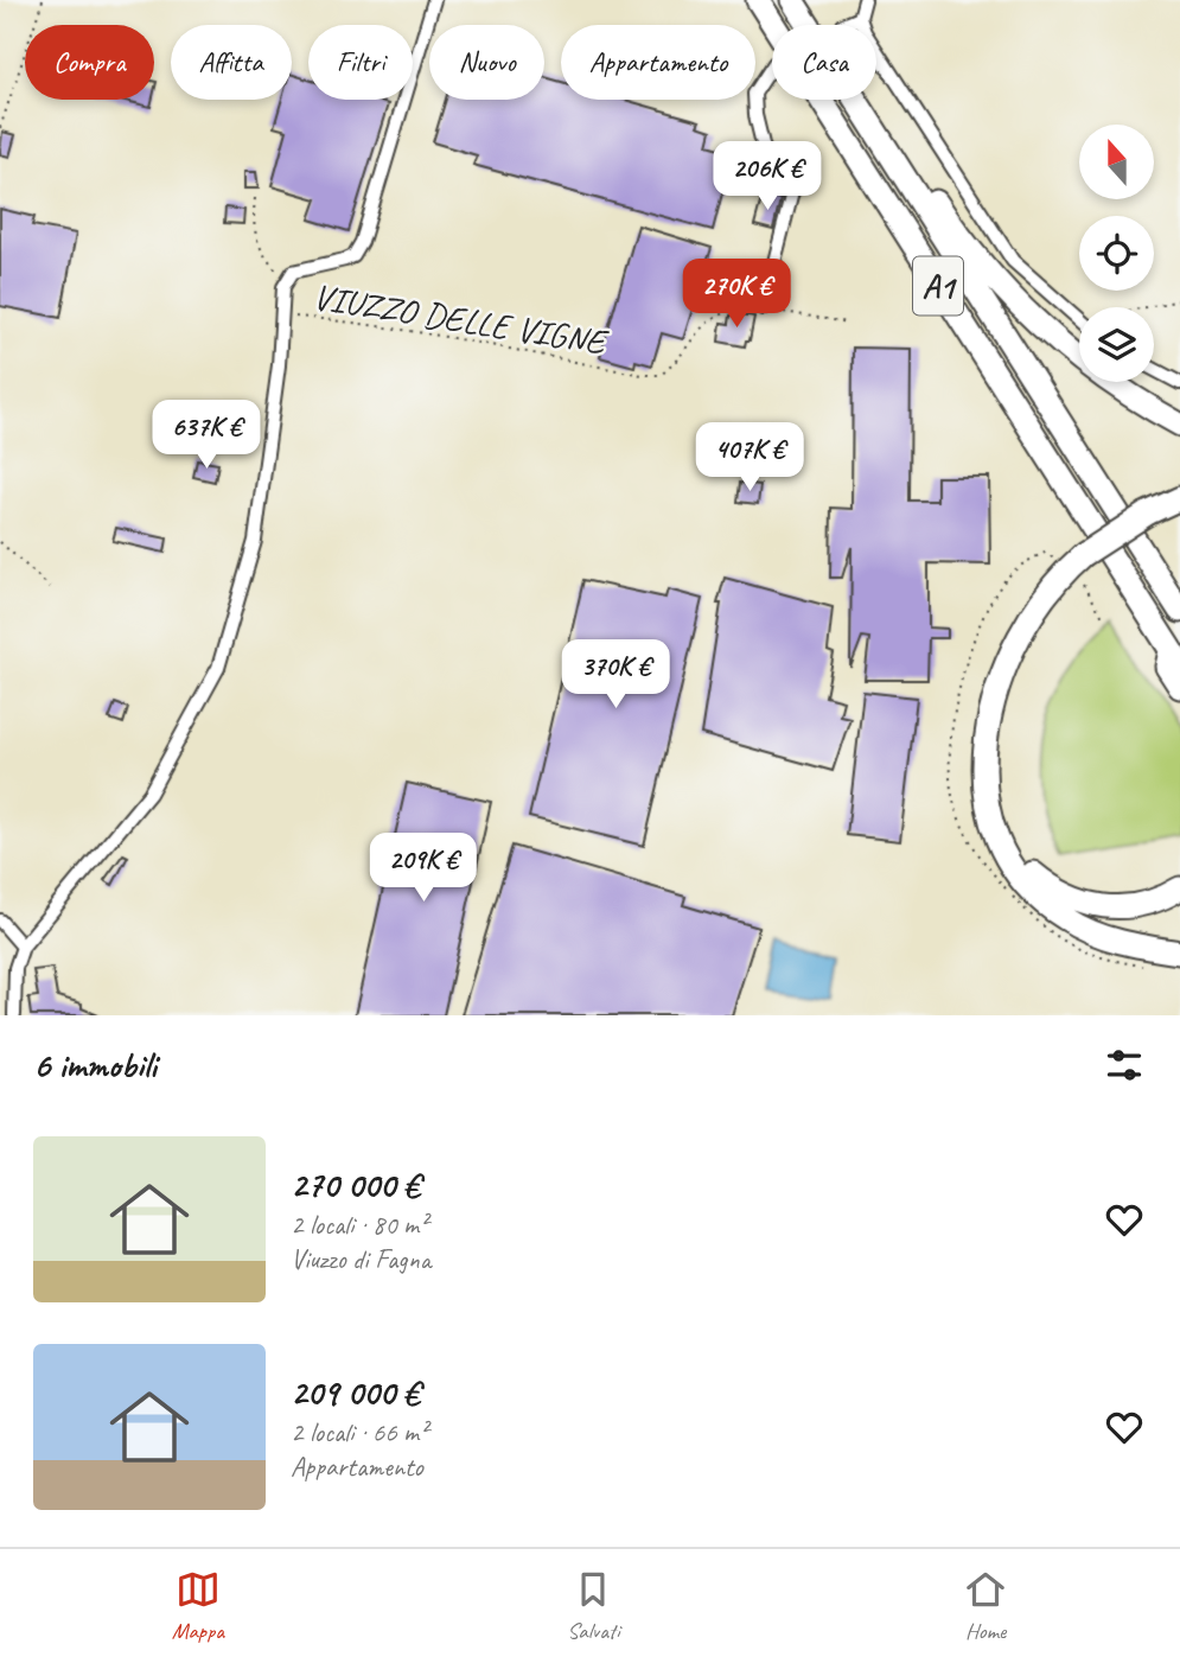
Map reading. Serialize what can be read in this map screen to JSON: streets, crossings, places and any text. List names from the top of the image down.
{
  "streets": {
    "highway": ["A1"],
    "path": ["VIUZZO DELLE VIGNE"]
  },
  "north": "top",
  "page": {
    "chip": [
      "Compra",
      "Affitta",
      "Filtri",
      "Nuovo",
      "Appartamento",
      "Casa"
    ],
    "price": [
      "206K €",
      "270K €",
      "637K €",
      "407K €",
      "370K €",
      "209K €"
    ],
    "heading": "6 immobili",
    "list": [
      {
        "name": "270 000 €",
        "note": "2 locali · 80 m² · Viuzzo di Fagna"
      },
      {
        "name": "209 000 €",
        "note": "2 locali · 66 m² · Appartamento"
      }
    ],
    "tabs": ["Mappa", "Salvati", "Home"]
  }
}
